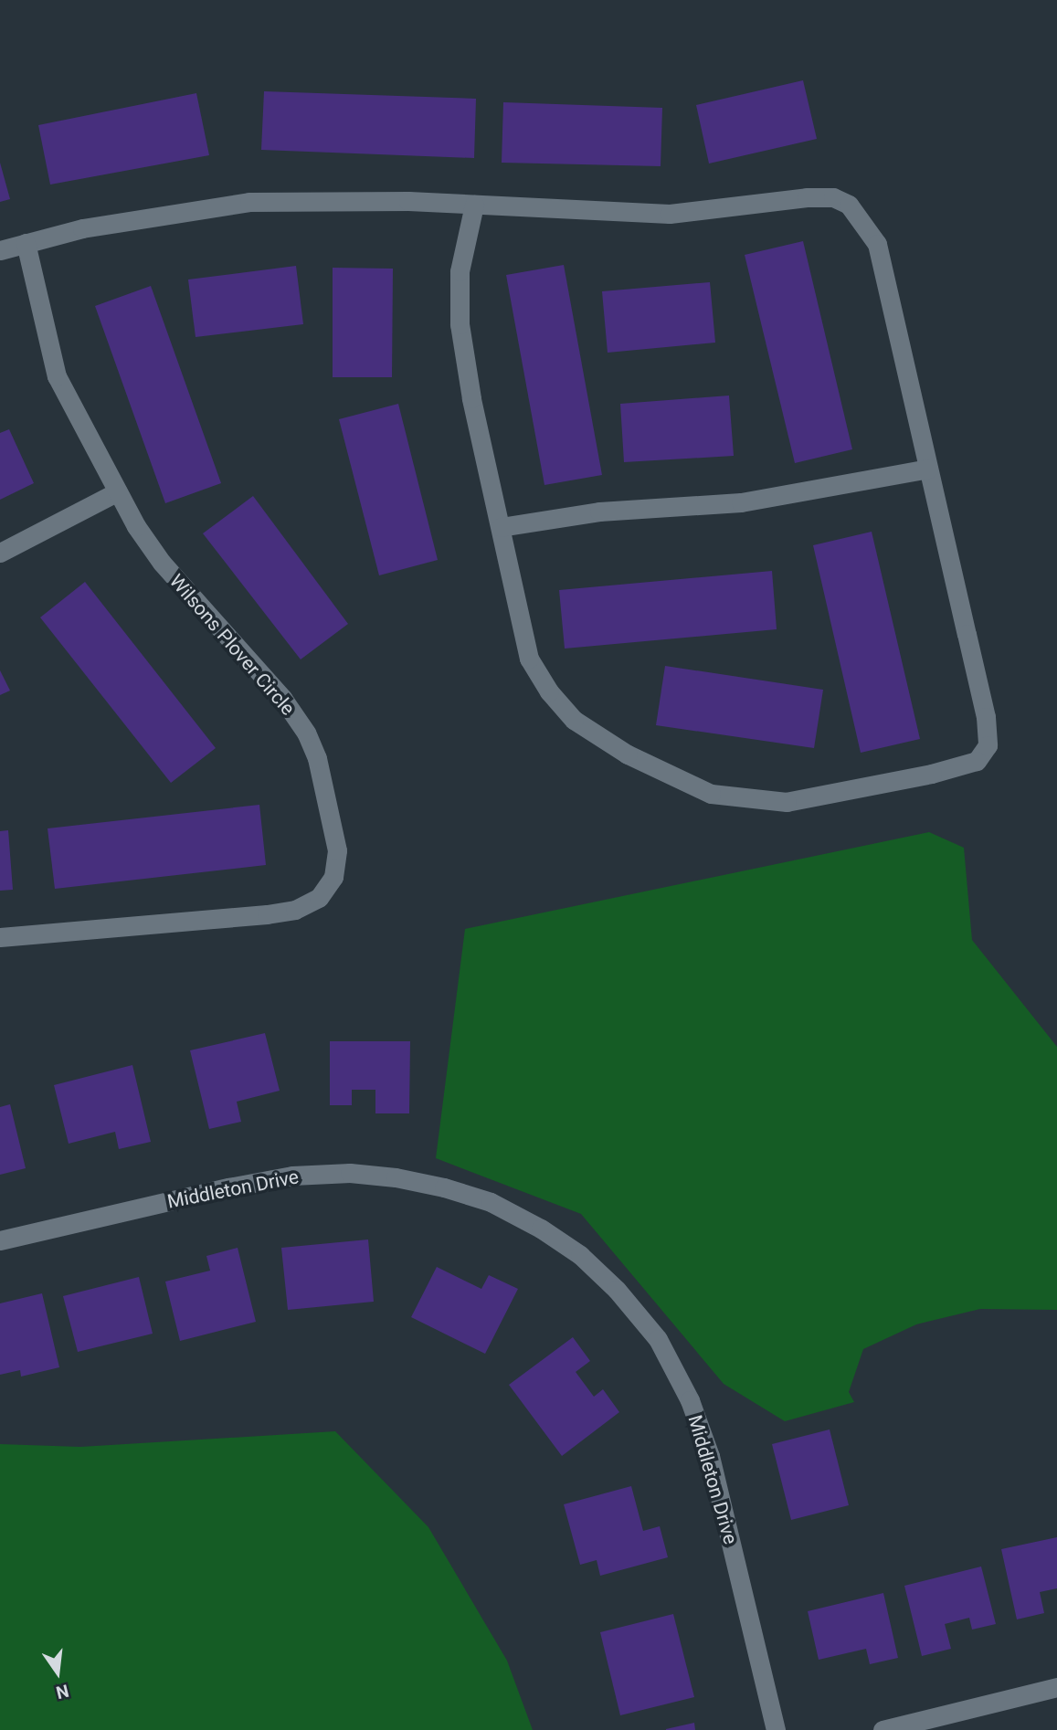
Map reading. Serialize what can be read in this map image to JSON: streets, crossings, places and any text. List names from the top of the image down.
{
  "streets": {
    "street": ["Wilsons Plover Circle", "Middleton Drive"]
  },
  "north": "bottom"
}
